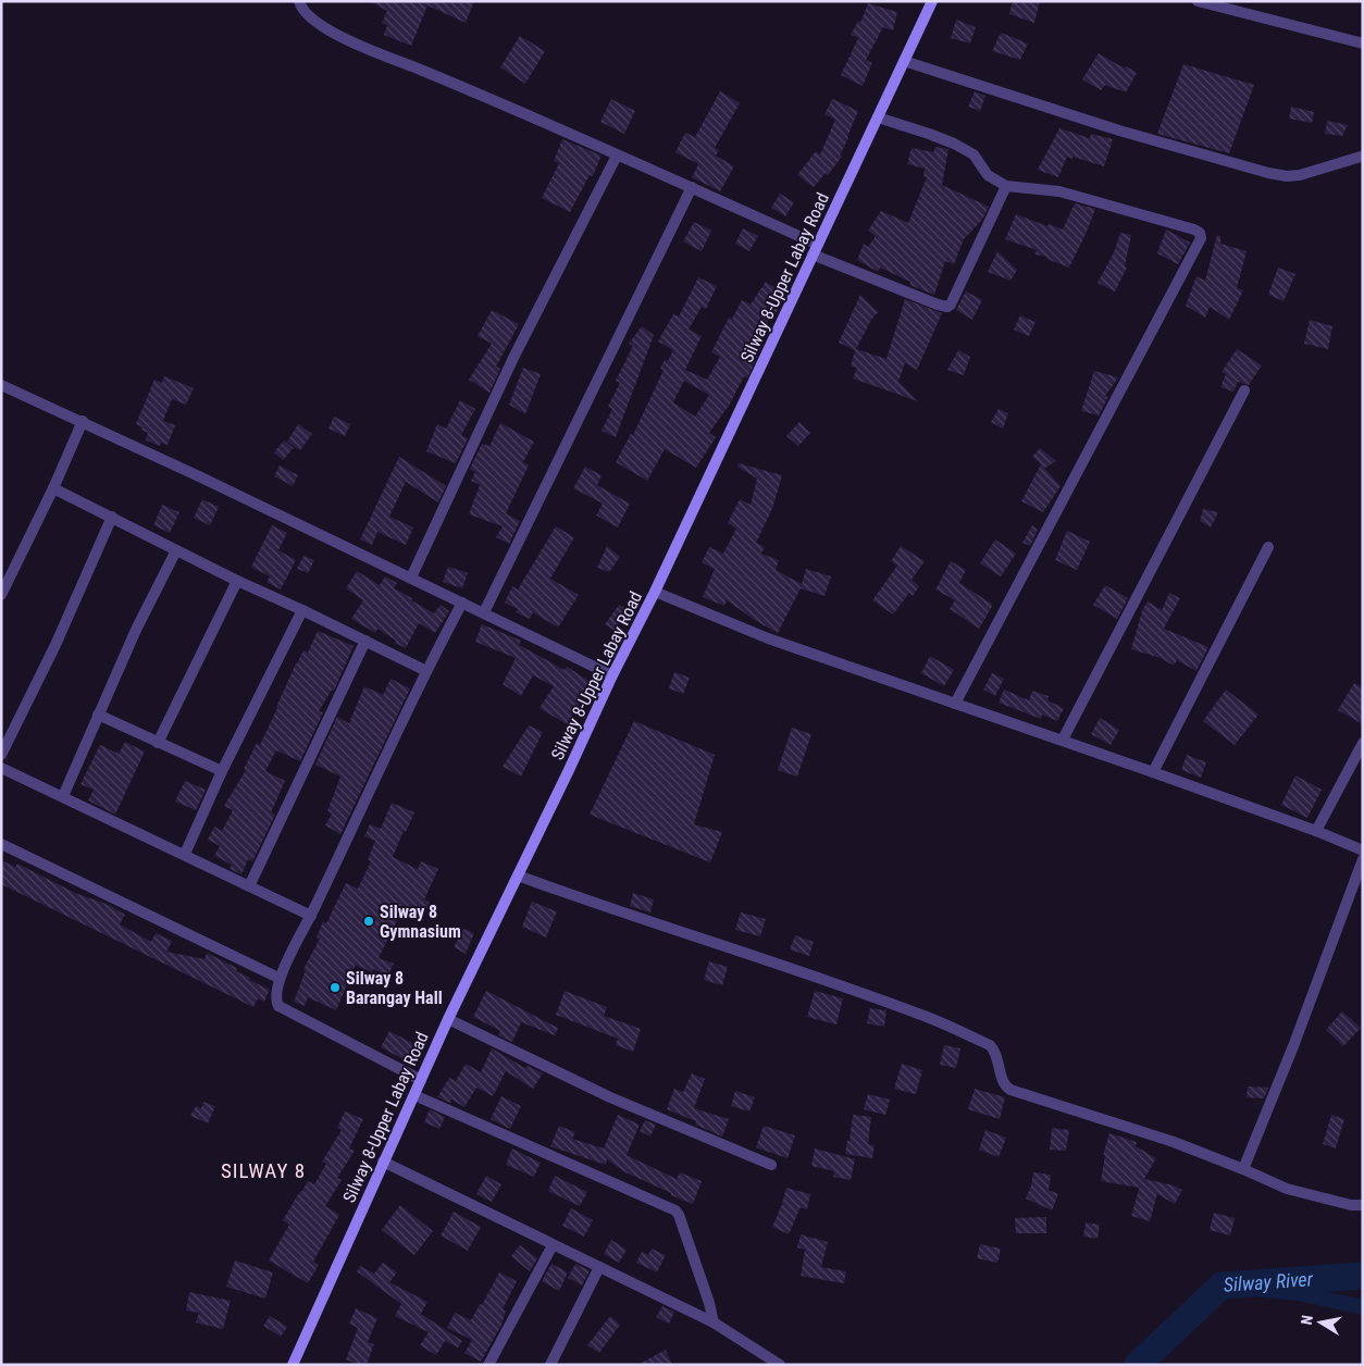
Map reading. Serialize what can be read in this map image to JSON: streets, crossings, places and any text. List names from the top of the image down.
{
  "streets": {
    "main road": ["Silway 8-Upper Labay Road"]
  },
  "districts": ["SILWAY 8"],
  "water": ["Silway River"],
  "places": ["Silway 8 Gymnasium", "Silway 8 Barangay Hall"],
  "north": "left"
}
